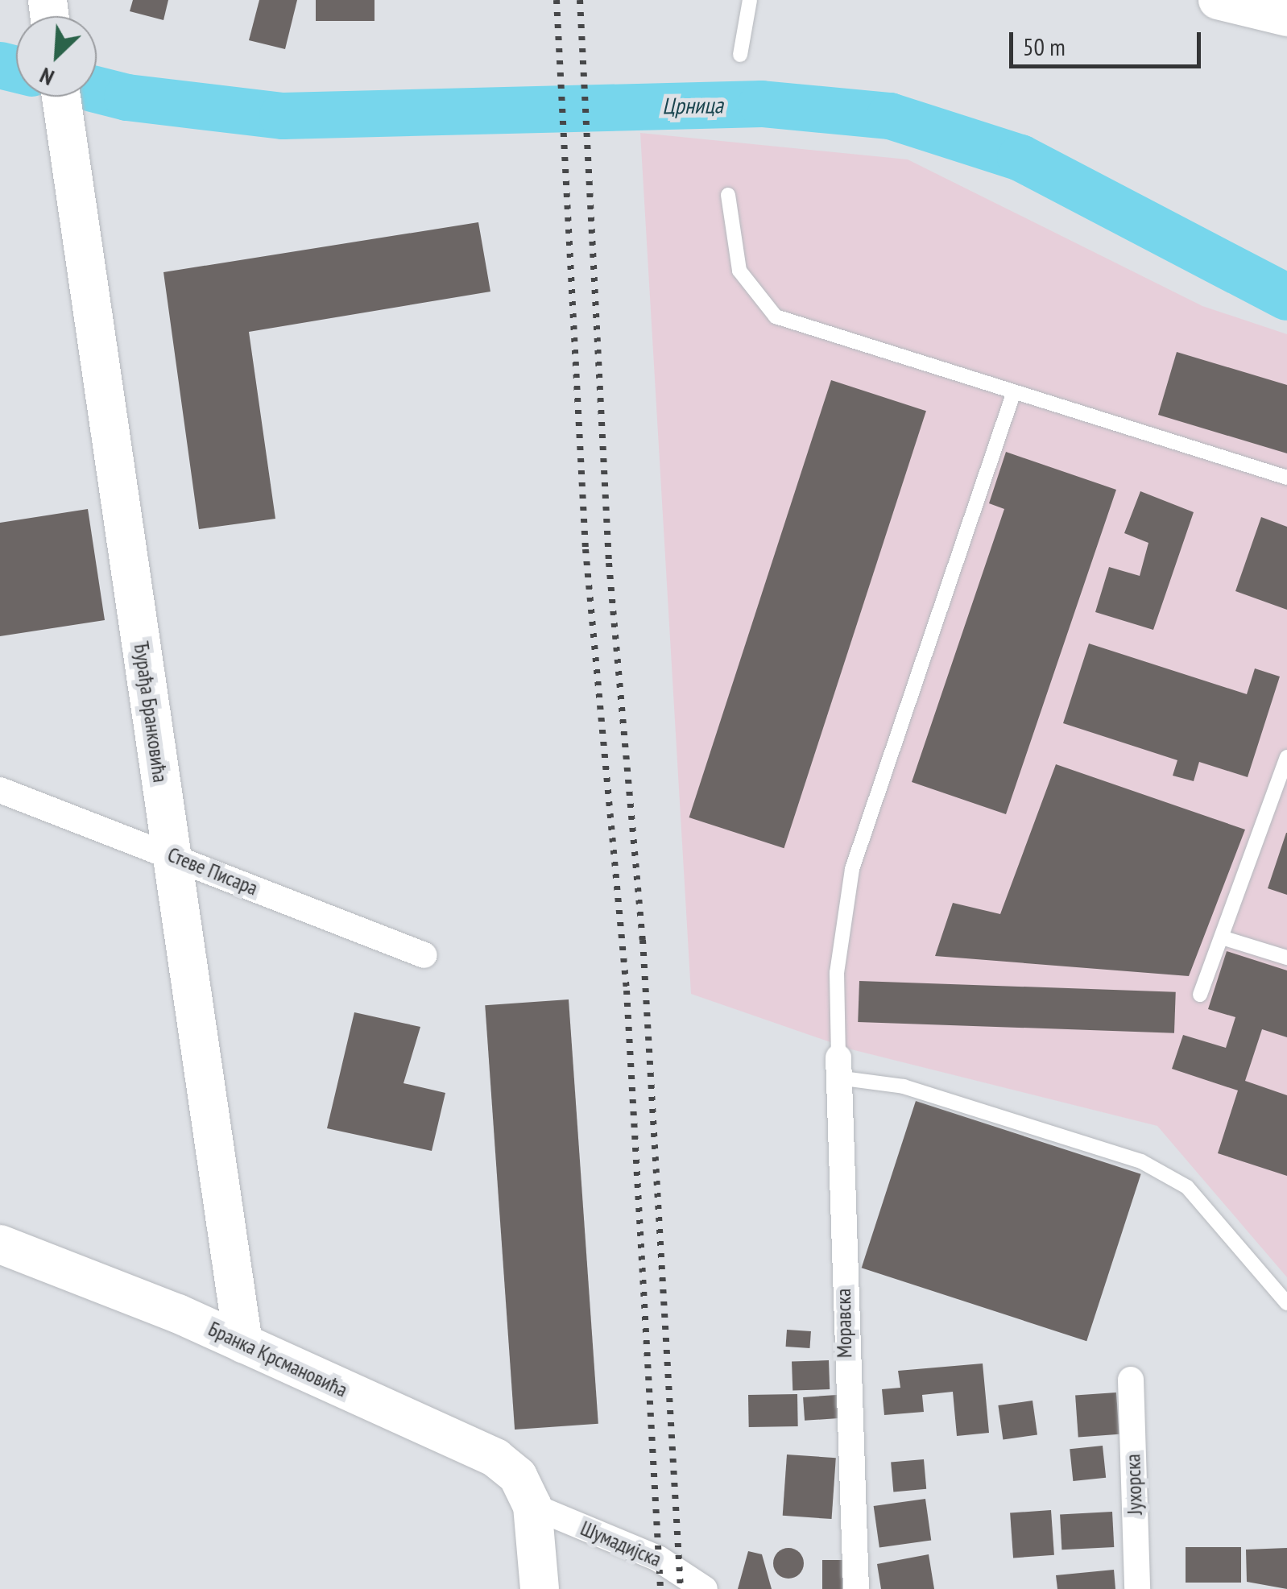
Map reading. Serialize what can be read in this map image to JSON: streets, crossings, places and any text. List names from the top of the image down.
{
  "streets": {
    "main road": ["Ђурађа Бранковића", "Бранка Крсмановића"],
    "street": [
      "Стеве Писара",
      "Моравска",
      "Јухорска",
      "Шумадијска"
    ]
  },
  "crossings": [
    ["Ђурађа Бранковића", "Стеве Писара"],
    ["Ђурађа Бранковића", "Бранка Крсмановића"],
    ["Бранка Крсмановића", "Шумадијска"]
  ],
  "water": ["Црница"],
  "scale_bar": "50 m",
  "north": "bottom left"
}
